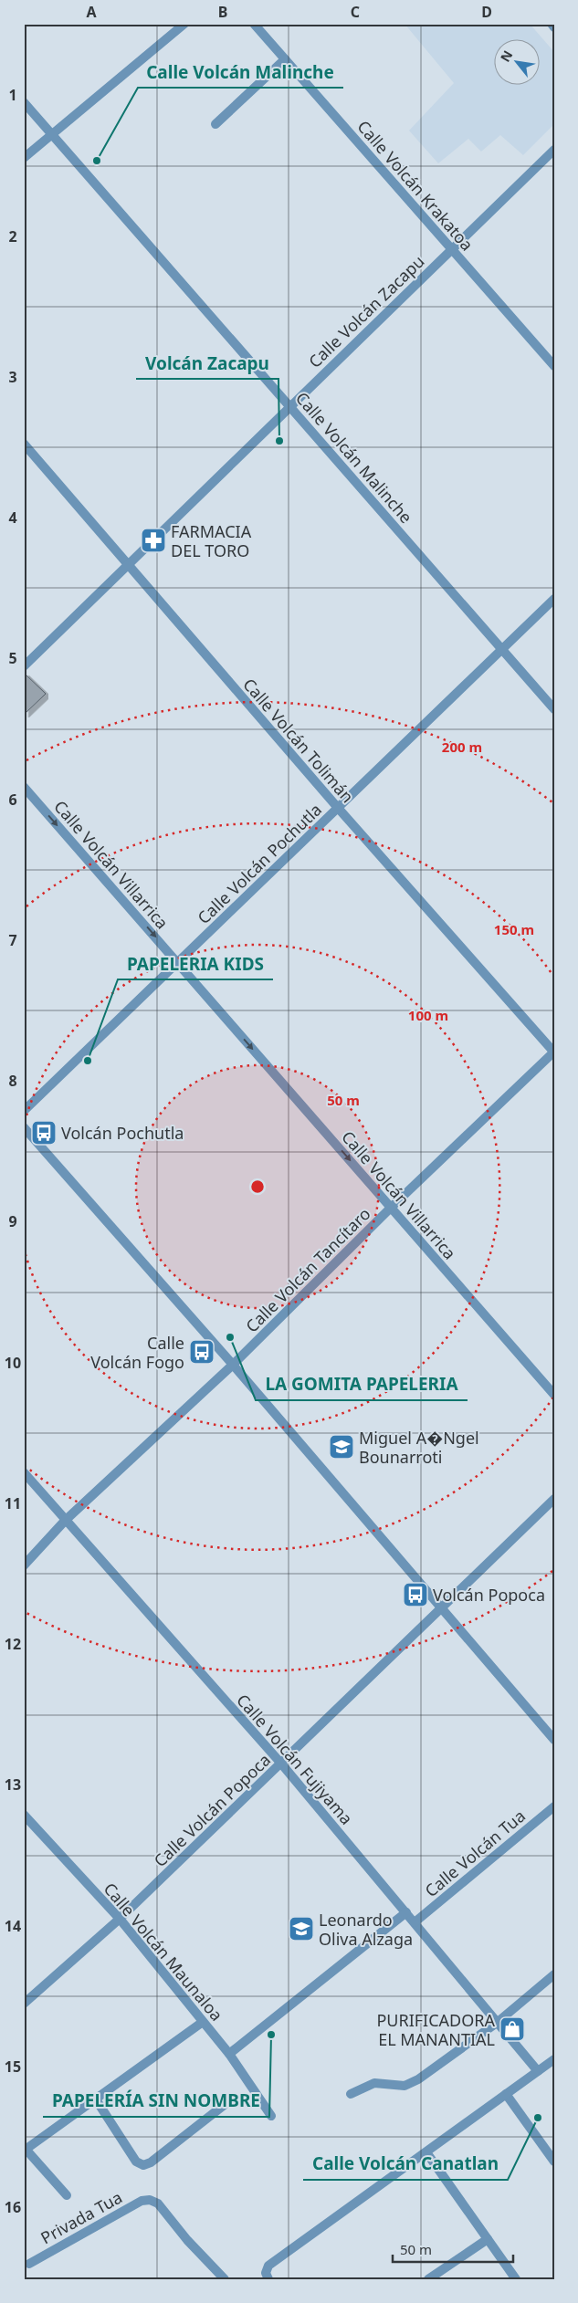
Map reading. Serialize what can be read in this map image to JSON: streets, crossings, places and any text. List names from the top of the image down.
{
  "streets": {
    "street": [
      "Calle Volcán Krakatoa",
      "Calle Volcán Zacapu",
      "Calle Volcán Malinche",
      "Calle Volcán Tolimán",
      "Calle Volcán Pochutla",
      "Calle Volcán Villarrica",
      "Calle Volcán Tancítaro",
      "Calle Volcán Fujiyama",
      "Calle Volcán Popoca",
      "Calle Volcán Tua",
      "Calle Volcán Maunaloa",
      "Privada Tua"
    ]
  },
  "crossings": [
    ["Calle Volcán Krakatoa", "Calle Volcán Zacapu"],
    ["Calle Volcán Zacapu", "Calle Volcán Malinche"],
    ["Calle Volcán Zacapu", "Calle Volcán Tolimán"],
    ["Calle Volcán Malinche", "Calle Volcán Pochutla"],
    ["Calle Volcán Tolimán", "Calle Volcán Pochutla"],
    ["Calle Volcán Tolimán", "Calle Volcán Tancítaro"],
    ["Calle Volcán Pochutla", "Calle Volcán Villarrica"],
    ["Calle Volcán Villarrica", "Calle Volcán Tancítaro"],
    ["Calle Volcán Tancítaro", "Calle Volcán Fujiyama"],
    ["Calle Volcán Fujiyama", "Calle Volcán Popoca"],
    ["Calle Volcán Fujiyama", "Calle Volcán Tua"],
    ["Calle Volcán Popoca", "Calle Volcán Maunaloa"]
  ],
  "one_way": ["Calle Volcán Villarrica"],
  "places": {
    "other": [
      "Calle Volcán Malinche",
      "Volcán Zacapu",
      "PAPELERIA KIDS",
      "LA GOMITA PAPELERIA",
      "PAPELERÍA SIN NOMBRE",
      "Calle Volcán Canatlan"
    ],
    "pharmacy": ["FARMACIA DEL TORO"],
    "bus stop": ["Volcán Pochutla", "Calle Volcán Fogo", "Volcán Popoca"],
    "school or university": ["Miguel A�Ngel Bounarroti", "Leonardo Oliva Alzaga"],
    "shop": ["PURIFICADORA EL MANANTIAL"]
  },
  "scale_bar": "50 m",
  "north": "top left",
  "grid": {
    "columns": [
      "A",
      "B",
      "C",
      "D"
    ],
    "rows": [
      "1",
      "2",
      "3",
      "4",
      "5",
      "6",
      "7",
      "8",
      "9",
      "10",
      "11",
      "12",
      "13",
      "14",
      "15",
      "16"
    ]
  },
  "rings": [
    "200 m",
    "150 m",
    "100 m",
    "50 m"
  ]
}
